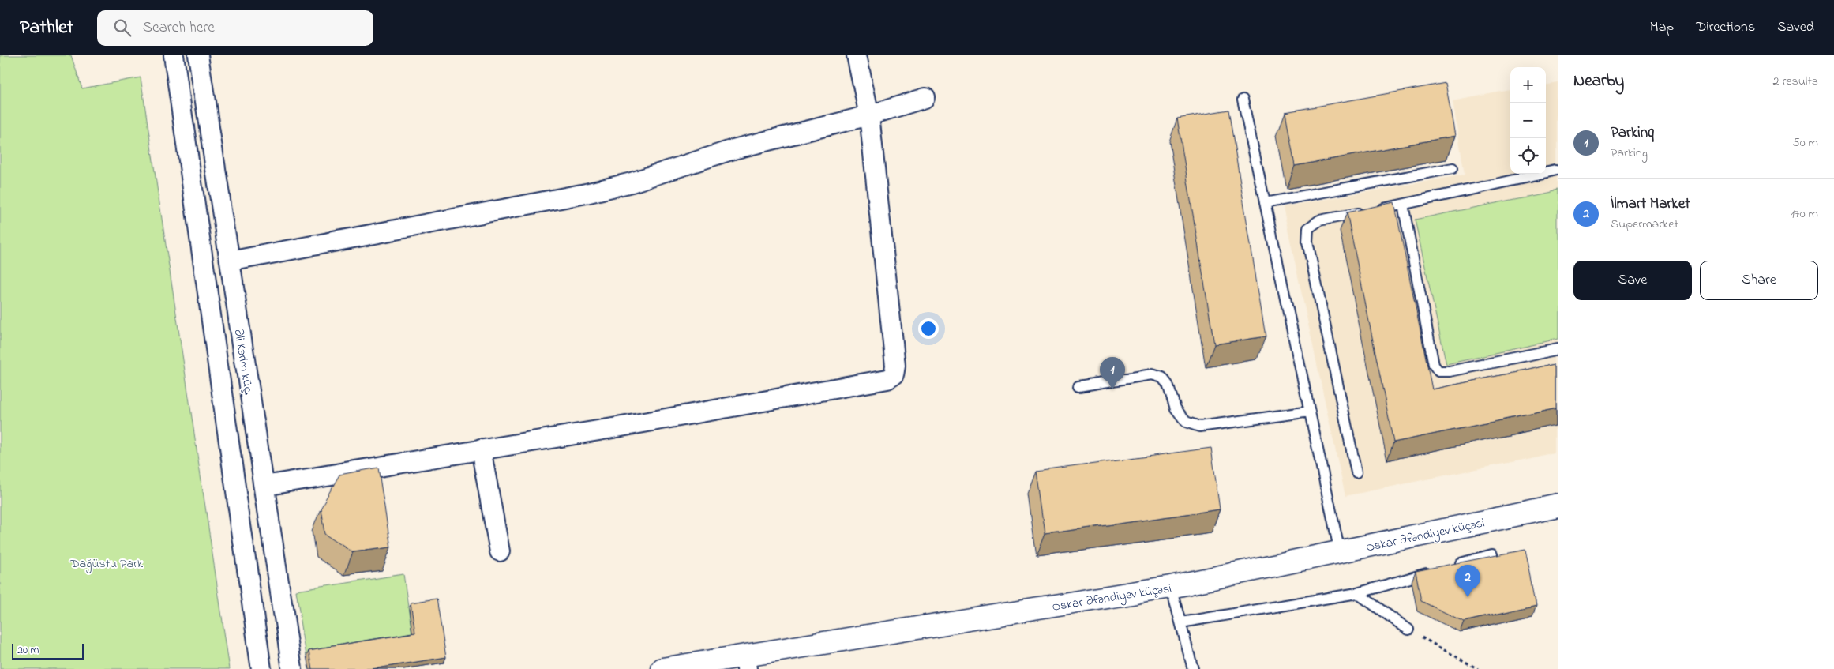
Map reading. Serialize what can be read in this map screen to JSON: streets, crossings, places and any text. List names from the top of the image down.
{
  "streets": {
    "street": ["Əli Kərim küç.", "Oskar Əfəndiyev küçəsi"]
  },
  "parks": ["Dağüstu Park"],
  "scale_bar": "20 m",
  "page": {
    "header": "Pathlet",
    "search": "Search here",
    "nav": ["Map", "Directions", "Saved"],
    "heading": ["Nearby", "2 results"],
    "map_buttons": ["+", "−"],
    "list": [
      {
        "mark": "1",
        "name": "Parkinq",
        "note": "Parking",
        "value": "50 m"
      },
      {
        "mark": "2",
        "name": "İlmart Market",
        "note": "Supermarket",
        "value": "170 m"
      }
    ],
    "buttons": ["Save", "Share"],
    "pins": ["1", "2"],
    "scale": "20 m"
  }
}
